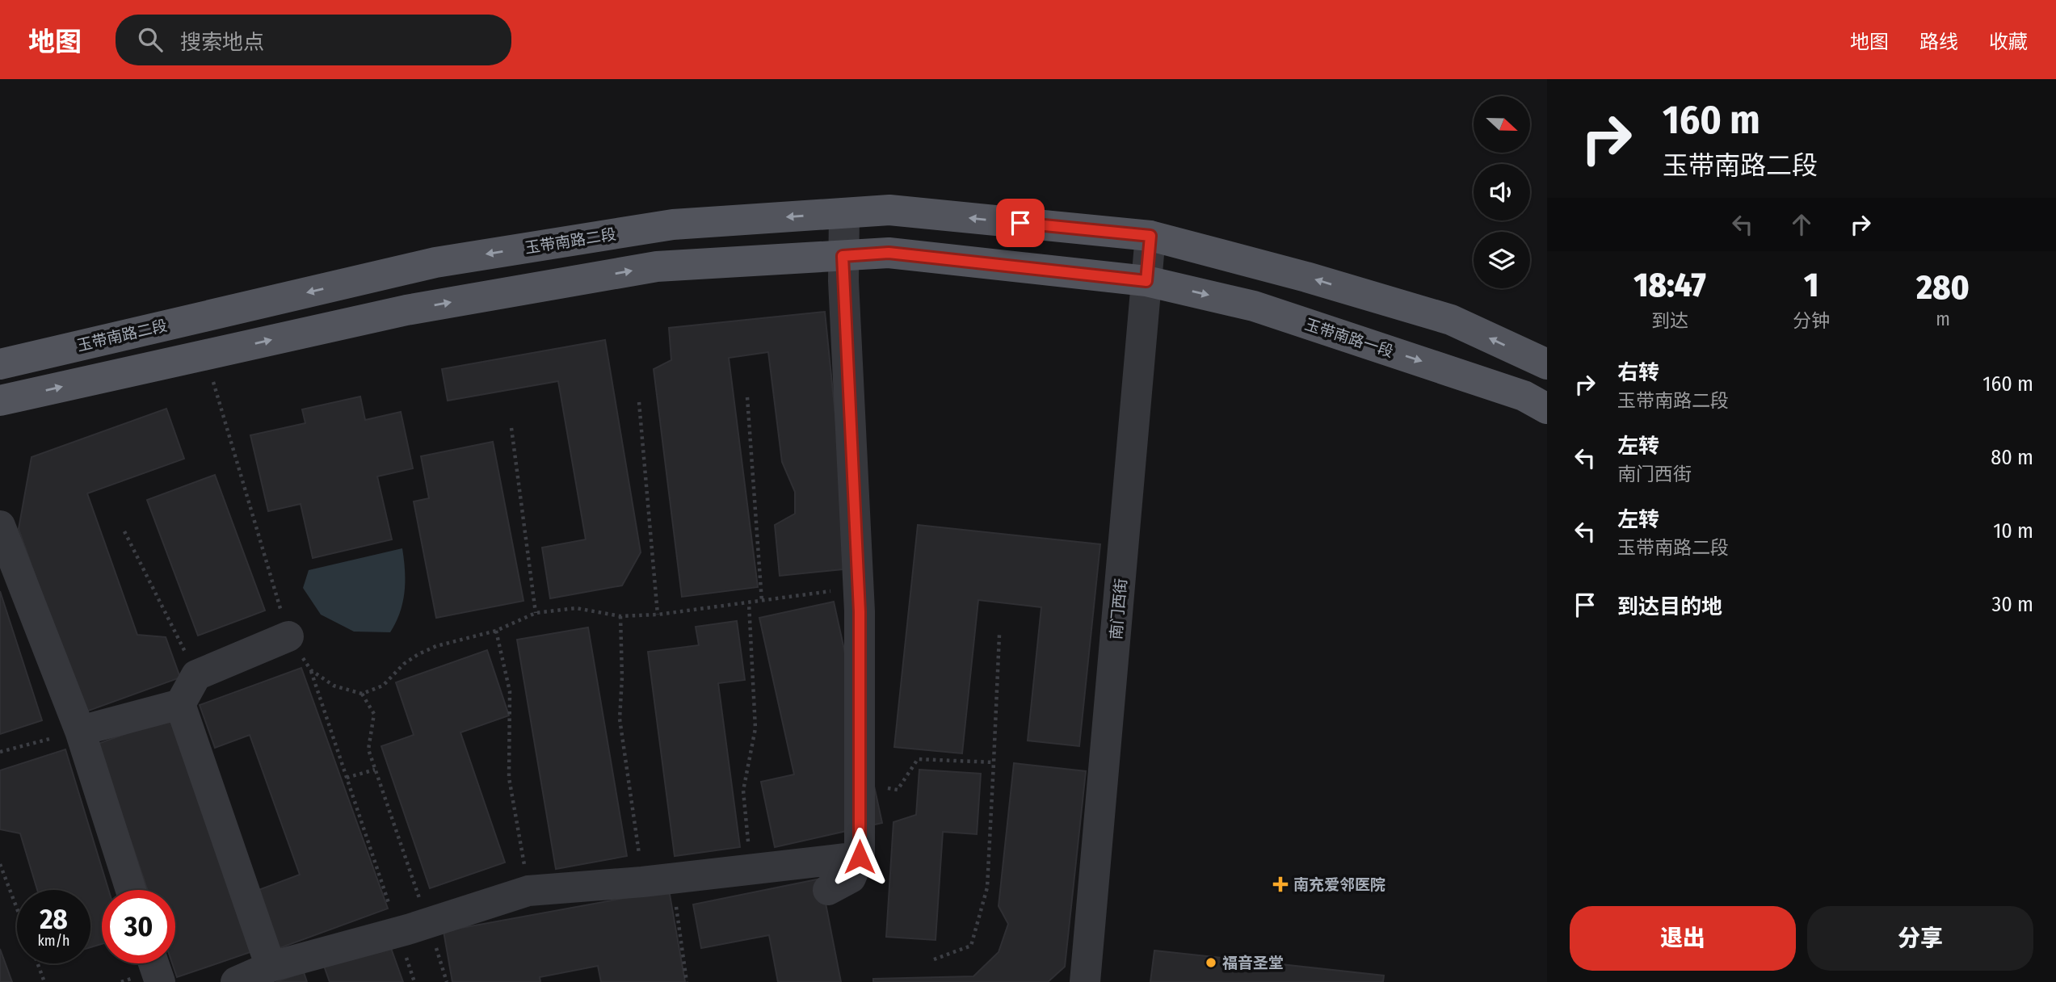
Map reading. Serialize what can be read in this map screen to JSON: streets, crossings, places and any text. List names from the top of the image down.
{
  "streets": {
    "main road": ["玉带南路二段", "玉带南路一段"],
    "street": ["南门西街"]
  },
  "crossings": [
    ["玉带南路二段", "南门西街"],
    ["玉带南路一段", "南门西街"]
  ],
  "places": {
    "health": ["南充爱邻医院"],
    "other": ["福音圣堂"]
  },
  "north": "right",
  "page": {
    "header": "地图",
    "search": "搜索地点",
    "nav": ["地图", "路线", "收藏"],
    "turn": ["160 m", "玉带南路二段"],
    "eta": [
      "18:47",
      "到达",
      "1",
      "分钟",
      "280",
      "m"
    ],
    "list": [
      {
        "name": "右转",
        "note": "玉带南路二段",
        "value": "160 m"
      },
      {
        "name": "左转",
        "note": "南门西街",
        "value": "80 m"
      },
      {
        "name": "左转",
        "note": "玉带南路二段",
        "value": "10 m"
      },
      {
        "name": "到达目的地",
        "value": "30 m"
      }
    ],
    "speed": "28 km/h",
    "limit": "30",
    "buttons": ["退出", "分享"]
  }
}
